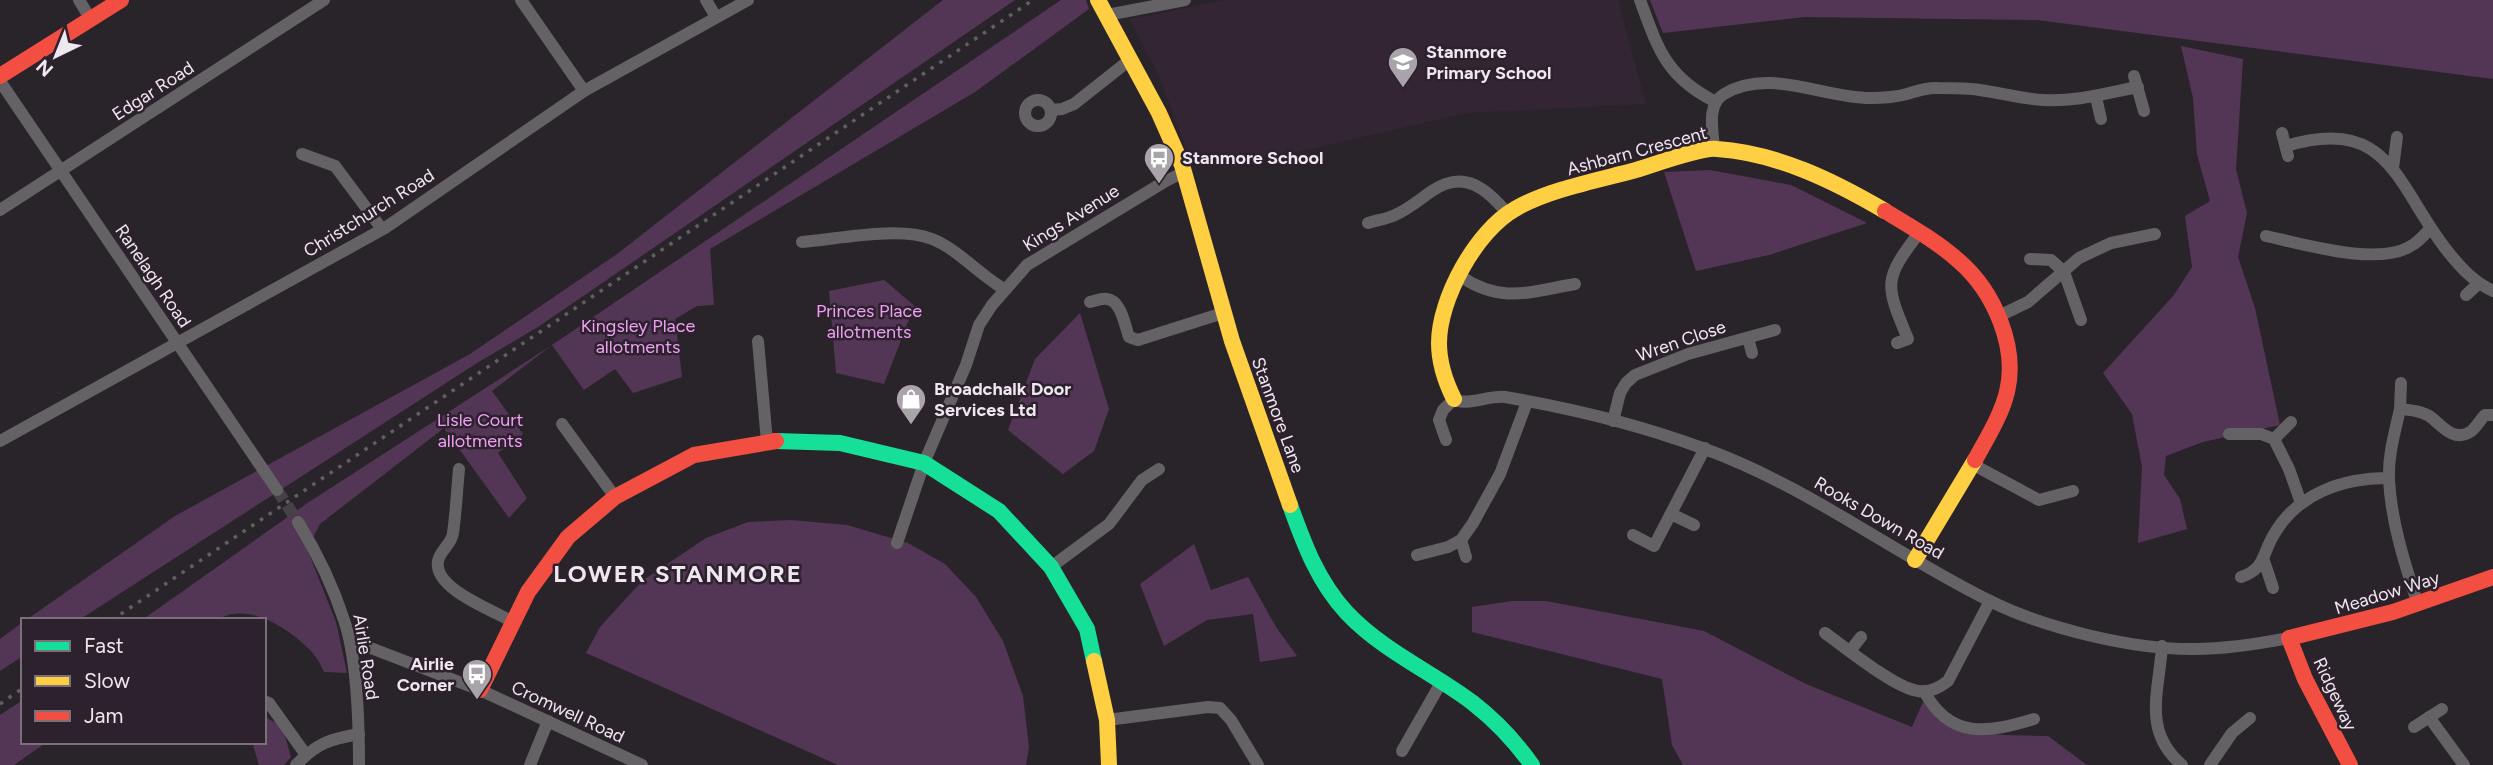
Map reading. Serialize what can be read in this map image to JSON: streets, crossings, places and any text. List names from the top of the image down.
{
  "streets": {
    "street": [
      "Edgar Road",
      "Ashbarn Crescent",
      "Christchurch Road",
      "Kings Avenue",
      "Ranelagh Road",
      "Wren Close",
      "Stanmore Lane",
      "Rooks Down Road",
      "Meadow Way",
      "Airlie Road",
      "Ridgeway",
      "Cromwell Road"
    ]
  },
  "crossings": [
    ["Edgar Road", "Ranelagh Road"],
    ["Ashbarn Crescent", "Rooks Down Road"],
    ["Christchurch Road", "Ranelagh Road"],
    ["Kings Avenue", "Stanmore Lane"],
    ["Wren Close", "Rooks Down Road"],
    ["Rooks Down Road", "Meadow Way"],
    ["Rooks Down Road", "Ridgeway"],
    ["Meadow Way", "Ridgeway"],
    ["Airlie Road", "Cromwell Road"]
  ],
  "districts": ["LOWER STANMORE"],
  "parks": ["Princes Place allotments", "Kingsley Place allotments", "Lisle Court allotments"],
  "places": {
    "school or university": ["Stanmore Primary School"],
    "bus stop": ["Stanmore School", "Airlie Corner"],
    "shop": ["Broadchalk Door Services Ltd"]
  },
  "legend": ["Fast", "Slow", "Jam"],
  "north": "bottom left"
}
